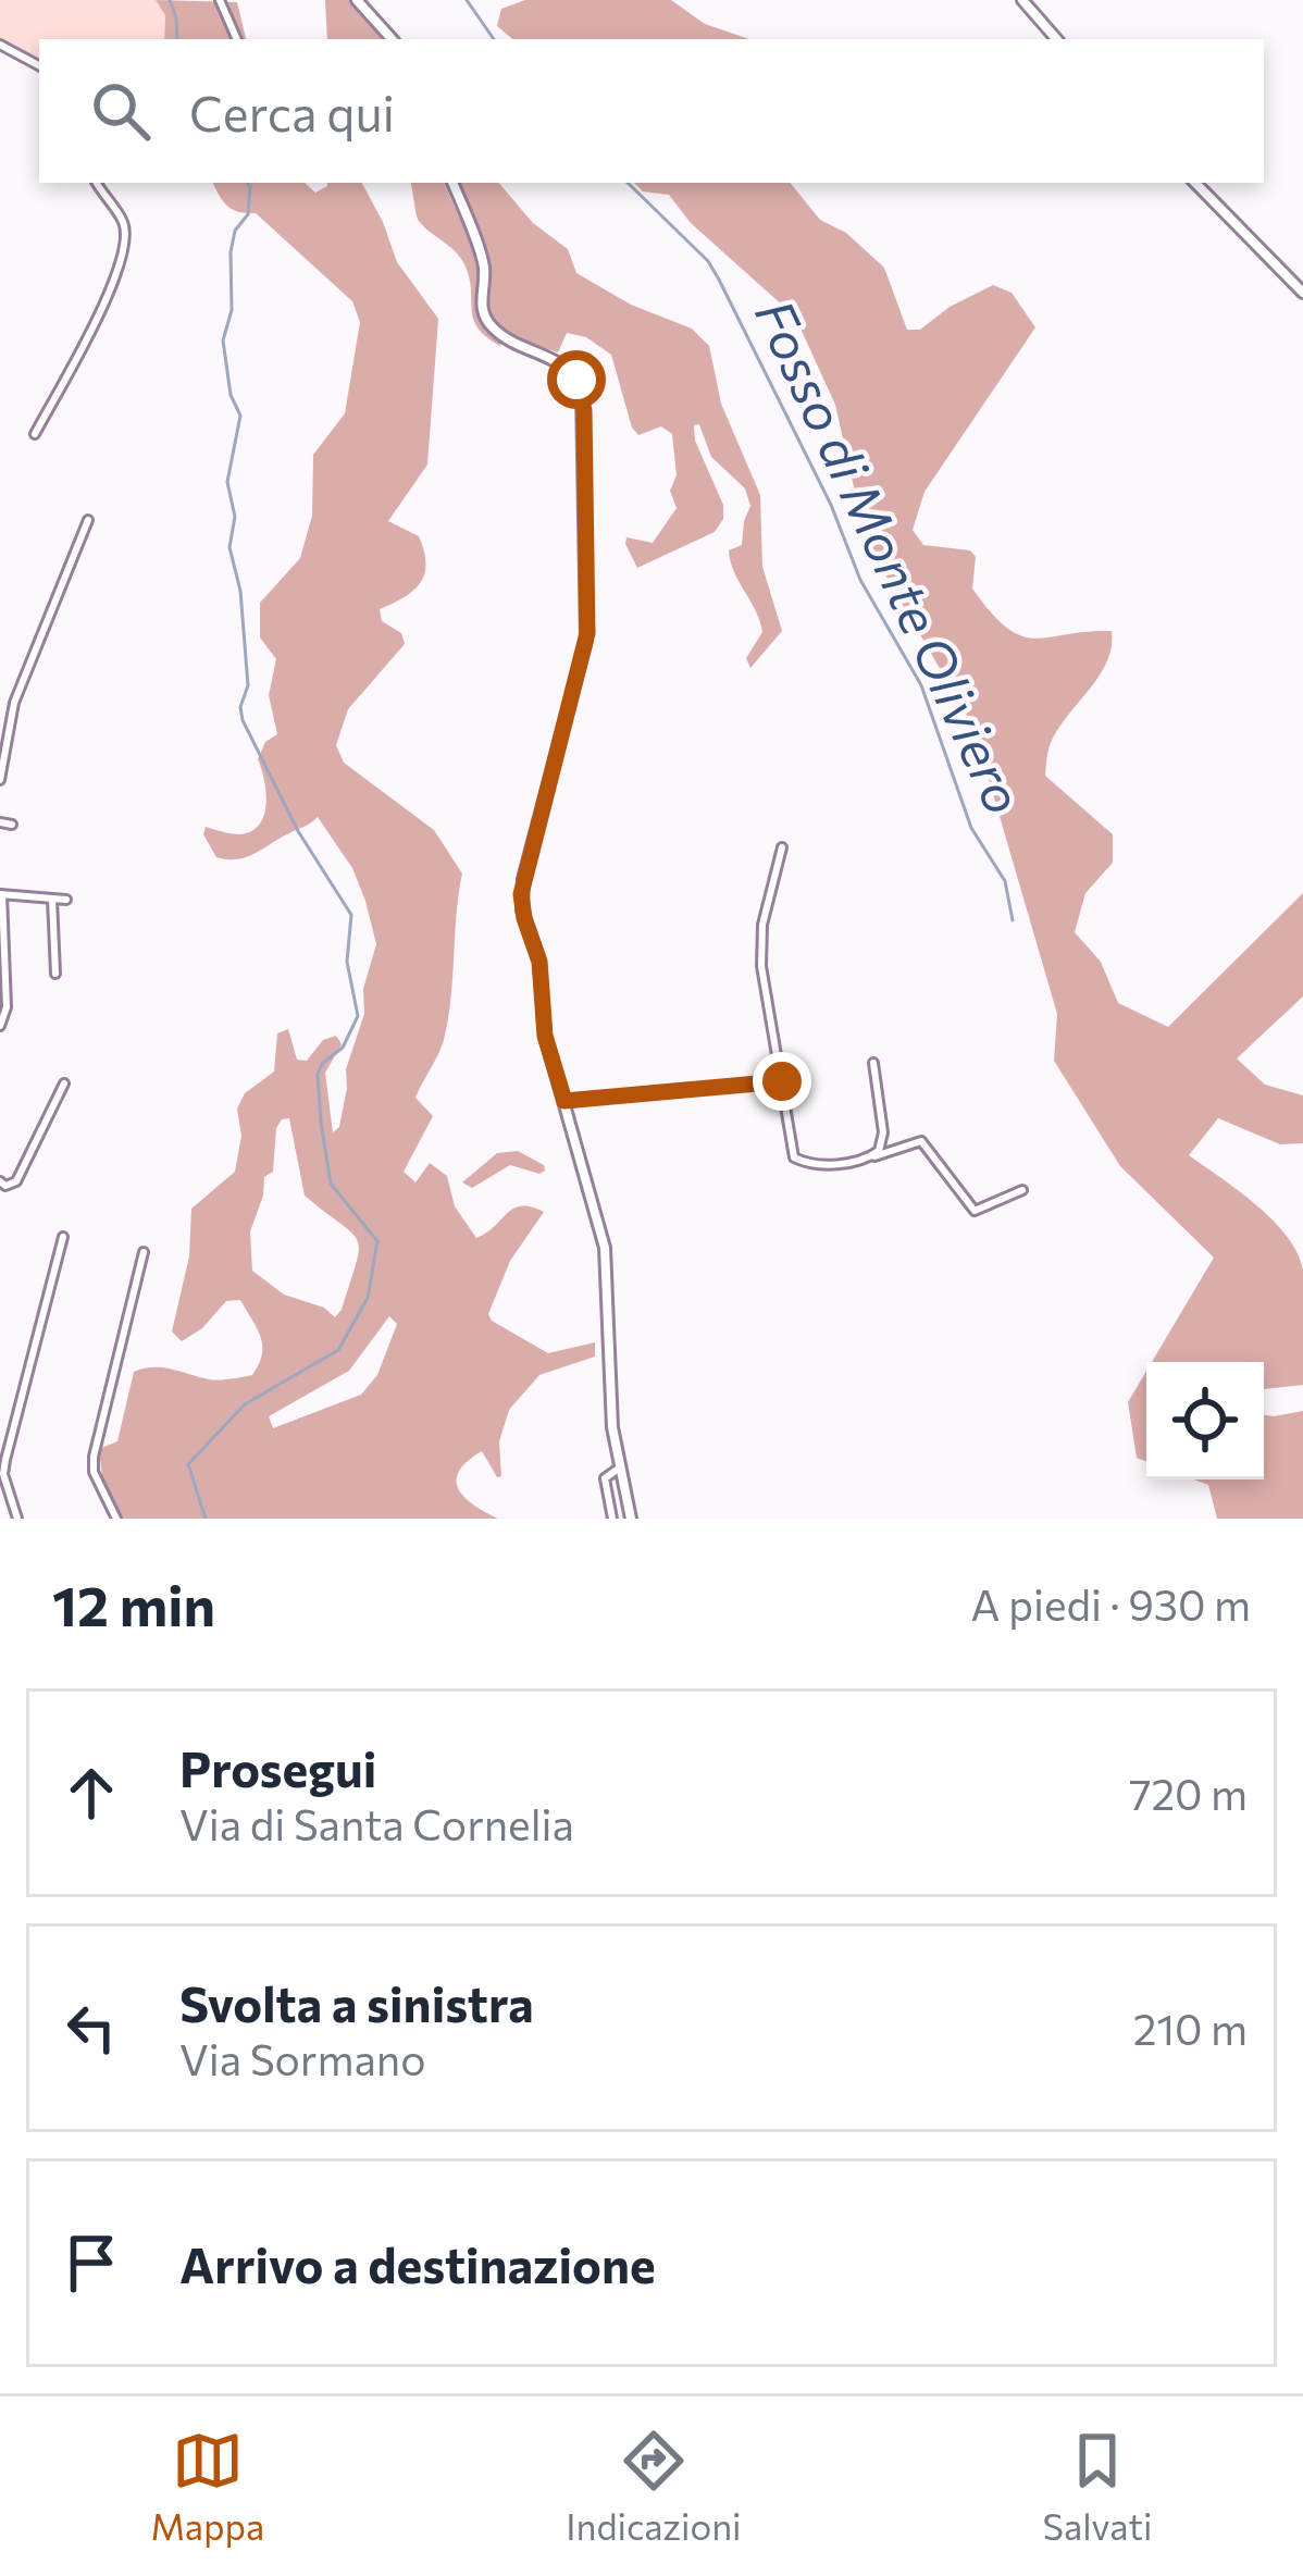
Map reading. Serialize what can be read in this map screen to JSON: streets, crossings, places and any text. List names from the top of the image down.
{
  "water": ["Fosso di Monte Oliviero"],
  "page": {
    "search": "Cerca qui",
    "heading": ["12 min", "A piedi · 930 m"],
    "list": [
      ["Prosegui", "Via di Santa Cornelia", "720 m"],
      ["Svolta a sinistra", "Via Sormano", "210 m"],
      "Arrivo a destinazione"
    ],
    "nav": ["Mappa", "Indicazioni", "Salvati"]
  }
}
